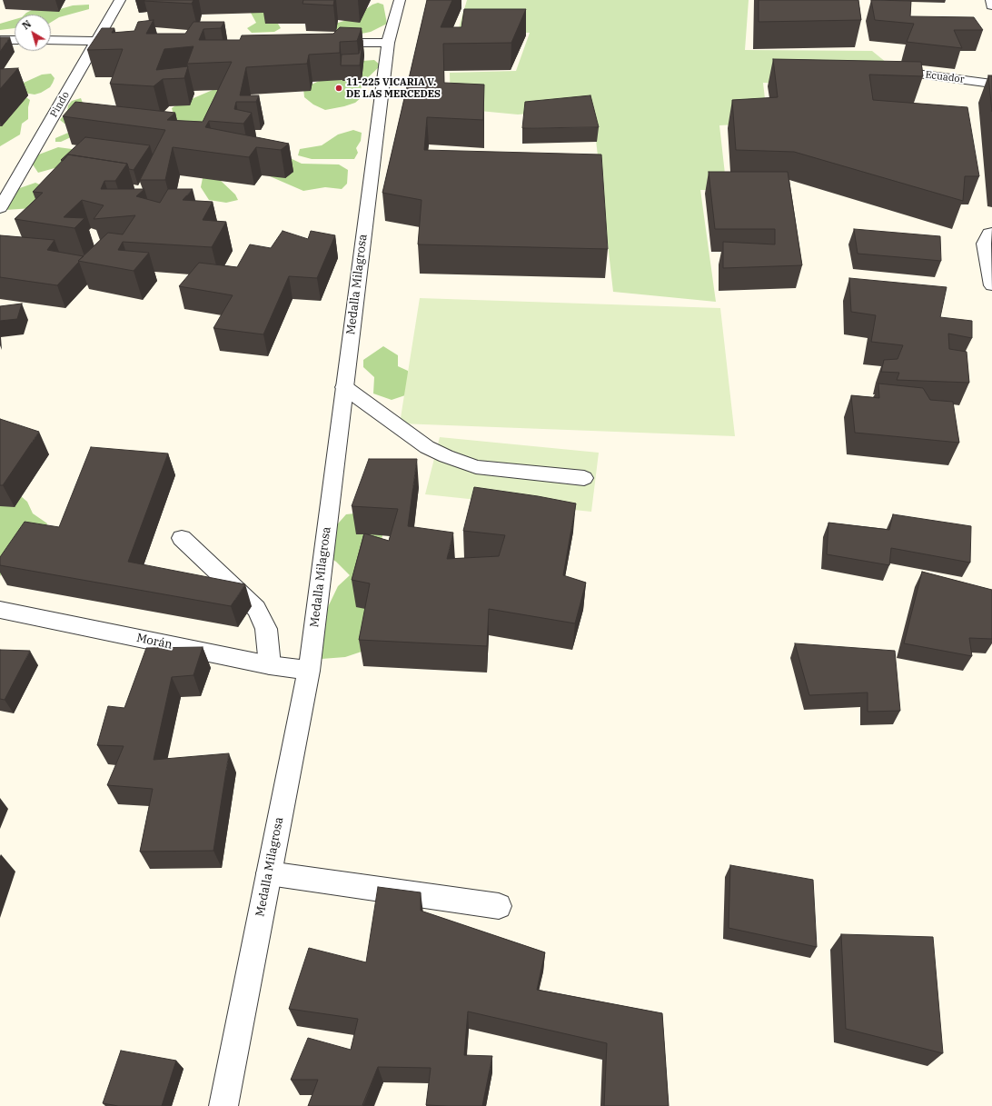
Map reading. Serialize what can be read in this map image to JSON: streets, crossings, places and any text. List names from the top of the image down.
{
  "streets": {
    "street": [
      "Ecuador",
      "Pindo",
      "Medalla Milagrosa",
      "Morán"
    ]
  },
  "crossings": [
    ["Medalla Milagrosa", "Morán"]
  ],
  "places": ["11-225 VICARIA V. DE LAS MERCEDES"],
  "north": "top left"
}
